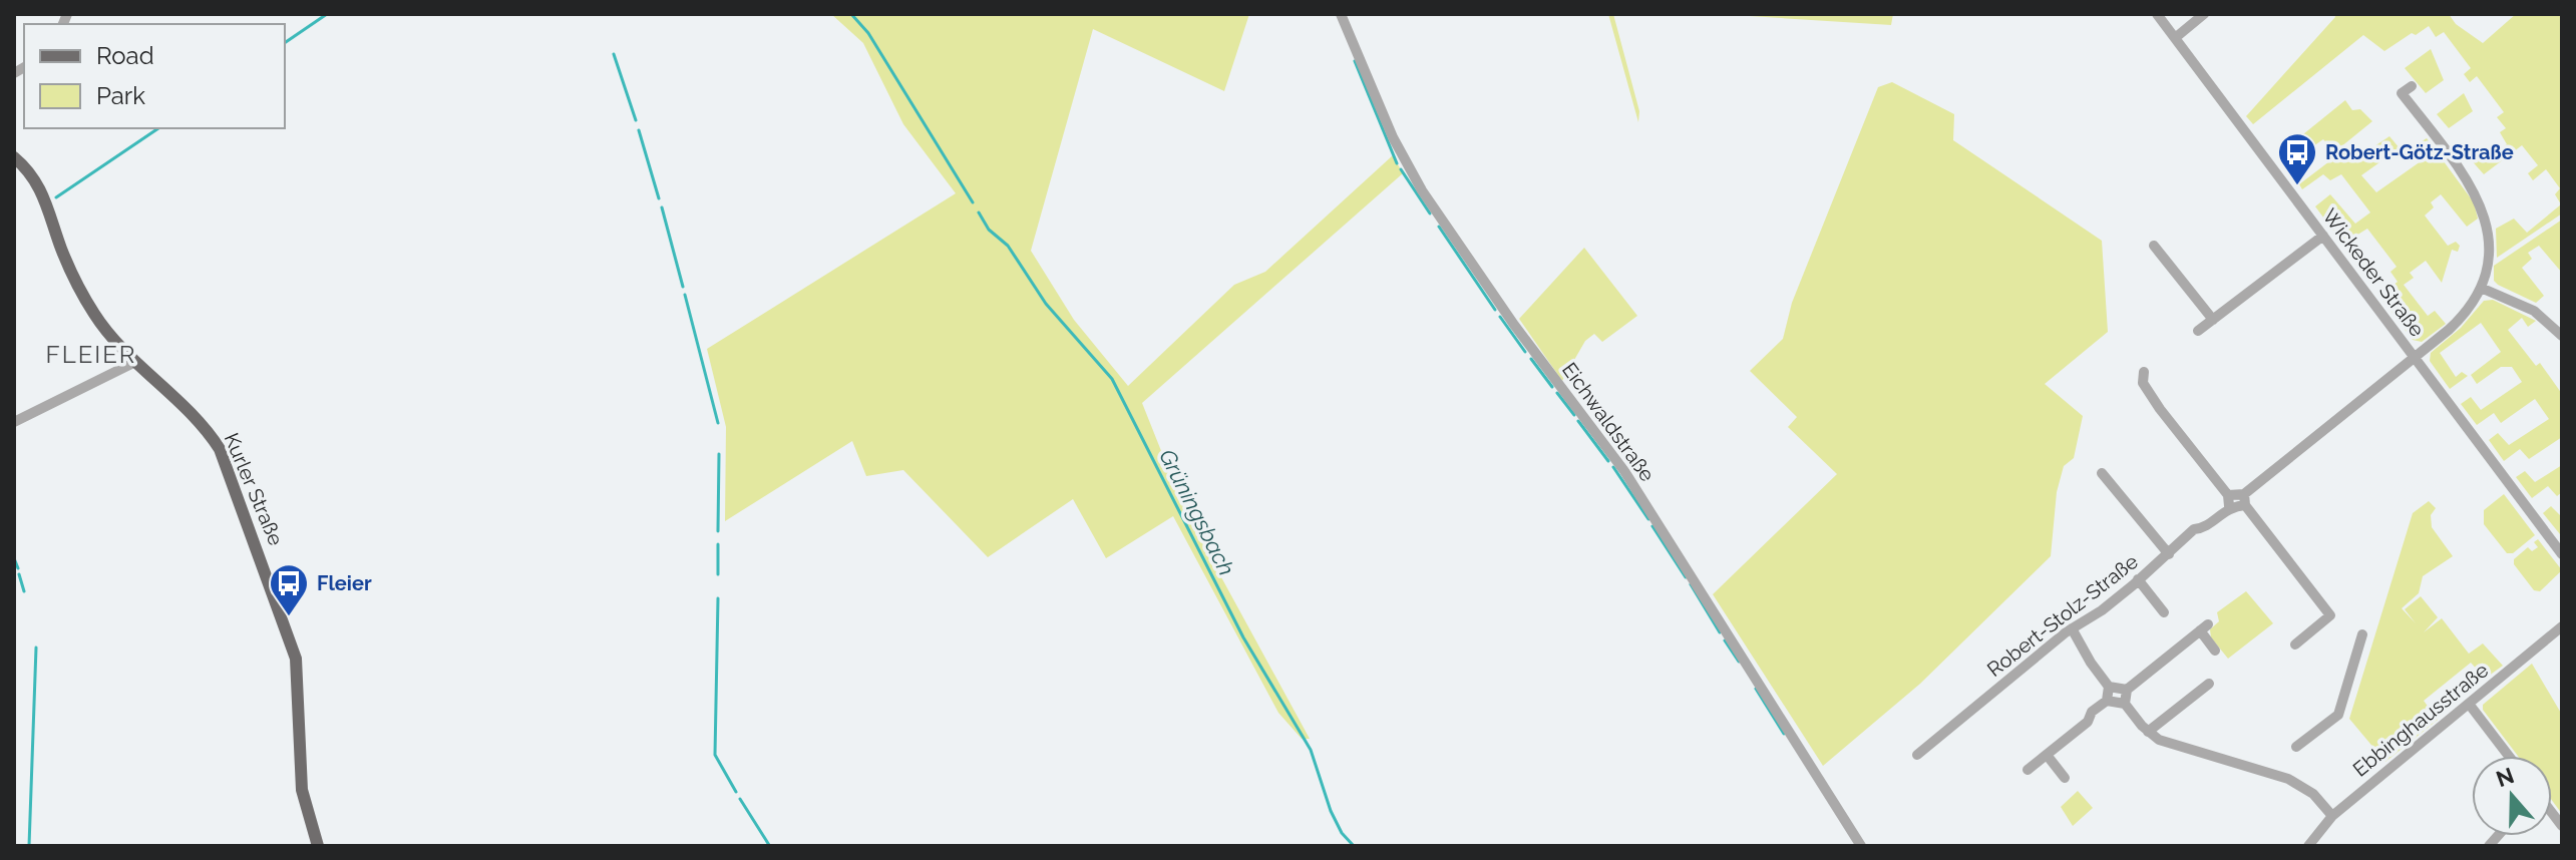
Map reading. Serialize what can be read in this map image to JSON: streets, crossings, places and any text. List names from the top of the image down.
{
  "streets": {
    "main road": ["Kurler Straße"],
    "street": [
      "Wickeder Straße",
      "Eichwaldstraße",
      "Robert-Stolz-Straße",
      "Ebbinghausstraße"
    ]
  },
  "districts": ["FLEIER"],
  "water": ["Grüningsbach"],
  "places": {
    "bus stop": ["Robert-Götz-Straße", "Fleier"]
  },
  "legend": ["Road", "Park"],
  "north": "top"
}
